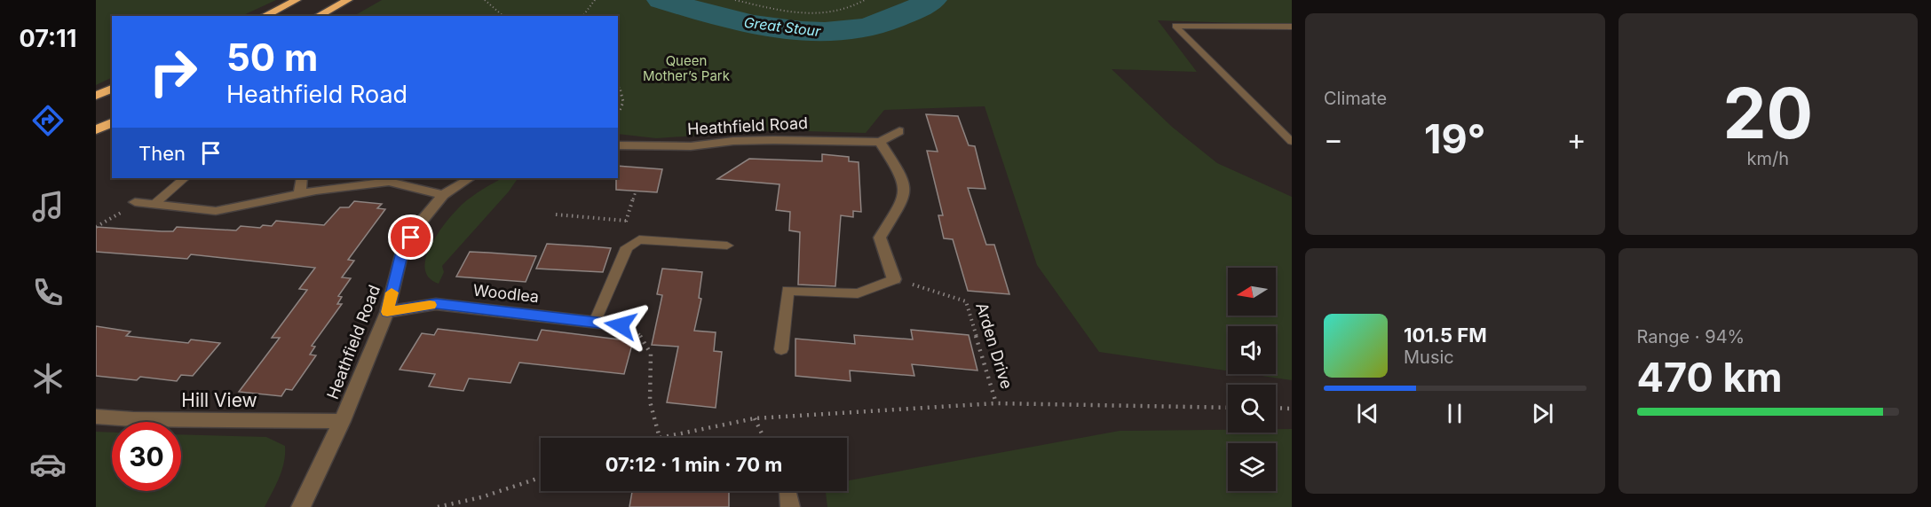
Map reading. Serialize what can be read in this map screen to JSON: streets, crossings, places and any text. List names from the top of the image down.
{
  "streets": {
    "street": ["Heathfield Road", "Woodlea", "Hill View"],
    "path": ["Arden Drive"]
  },
  "crossings": [
    ["Heathfield Road", "Woodlea"],
    ["Heathfield Road", "Hill View"]
  ],
  "water": ["Great Stour"],
  "parks": ["Queen Mother’s Park"],
  "north": "left",
  "page": {
    "tabs": "07:11",
    "tile": [
      "Climate",
      ["20", "km/h"],
      ["Range · 94%", "470 km"]
    ],
    "turn": ["50 m", "Heathfield Road"],
    "heat": ["−", "19°", "+"],
    "then": "Then",
    "song": ["101.5 FM", "Music"],
    "limit": "30",
    "trip": "07:12 · 1 min · 70 m"
  }
}
